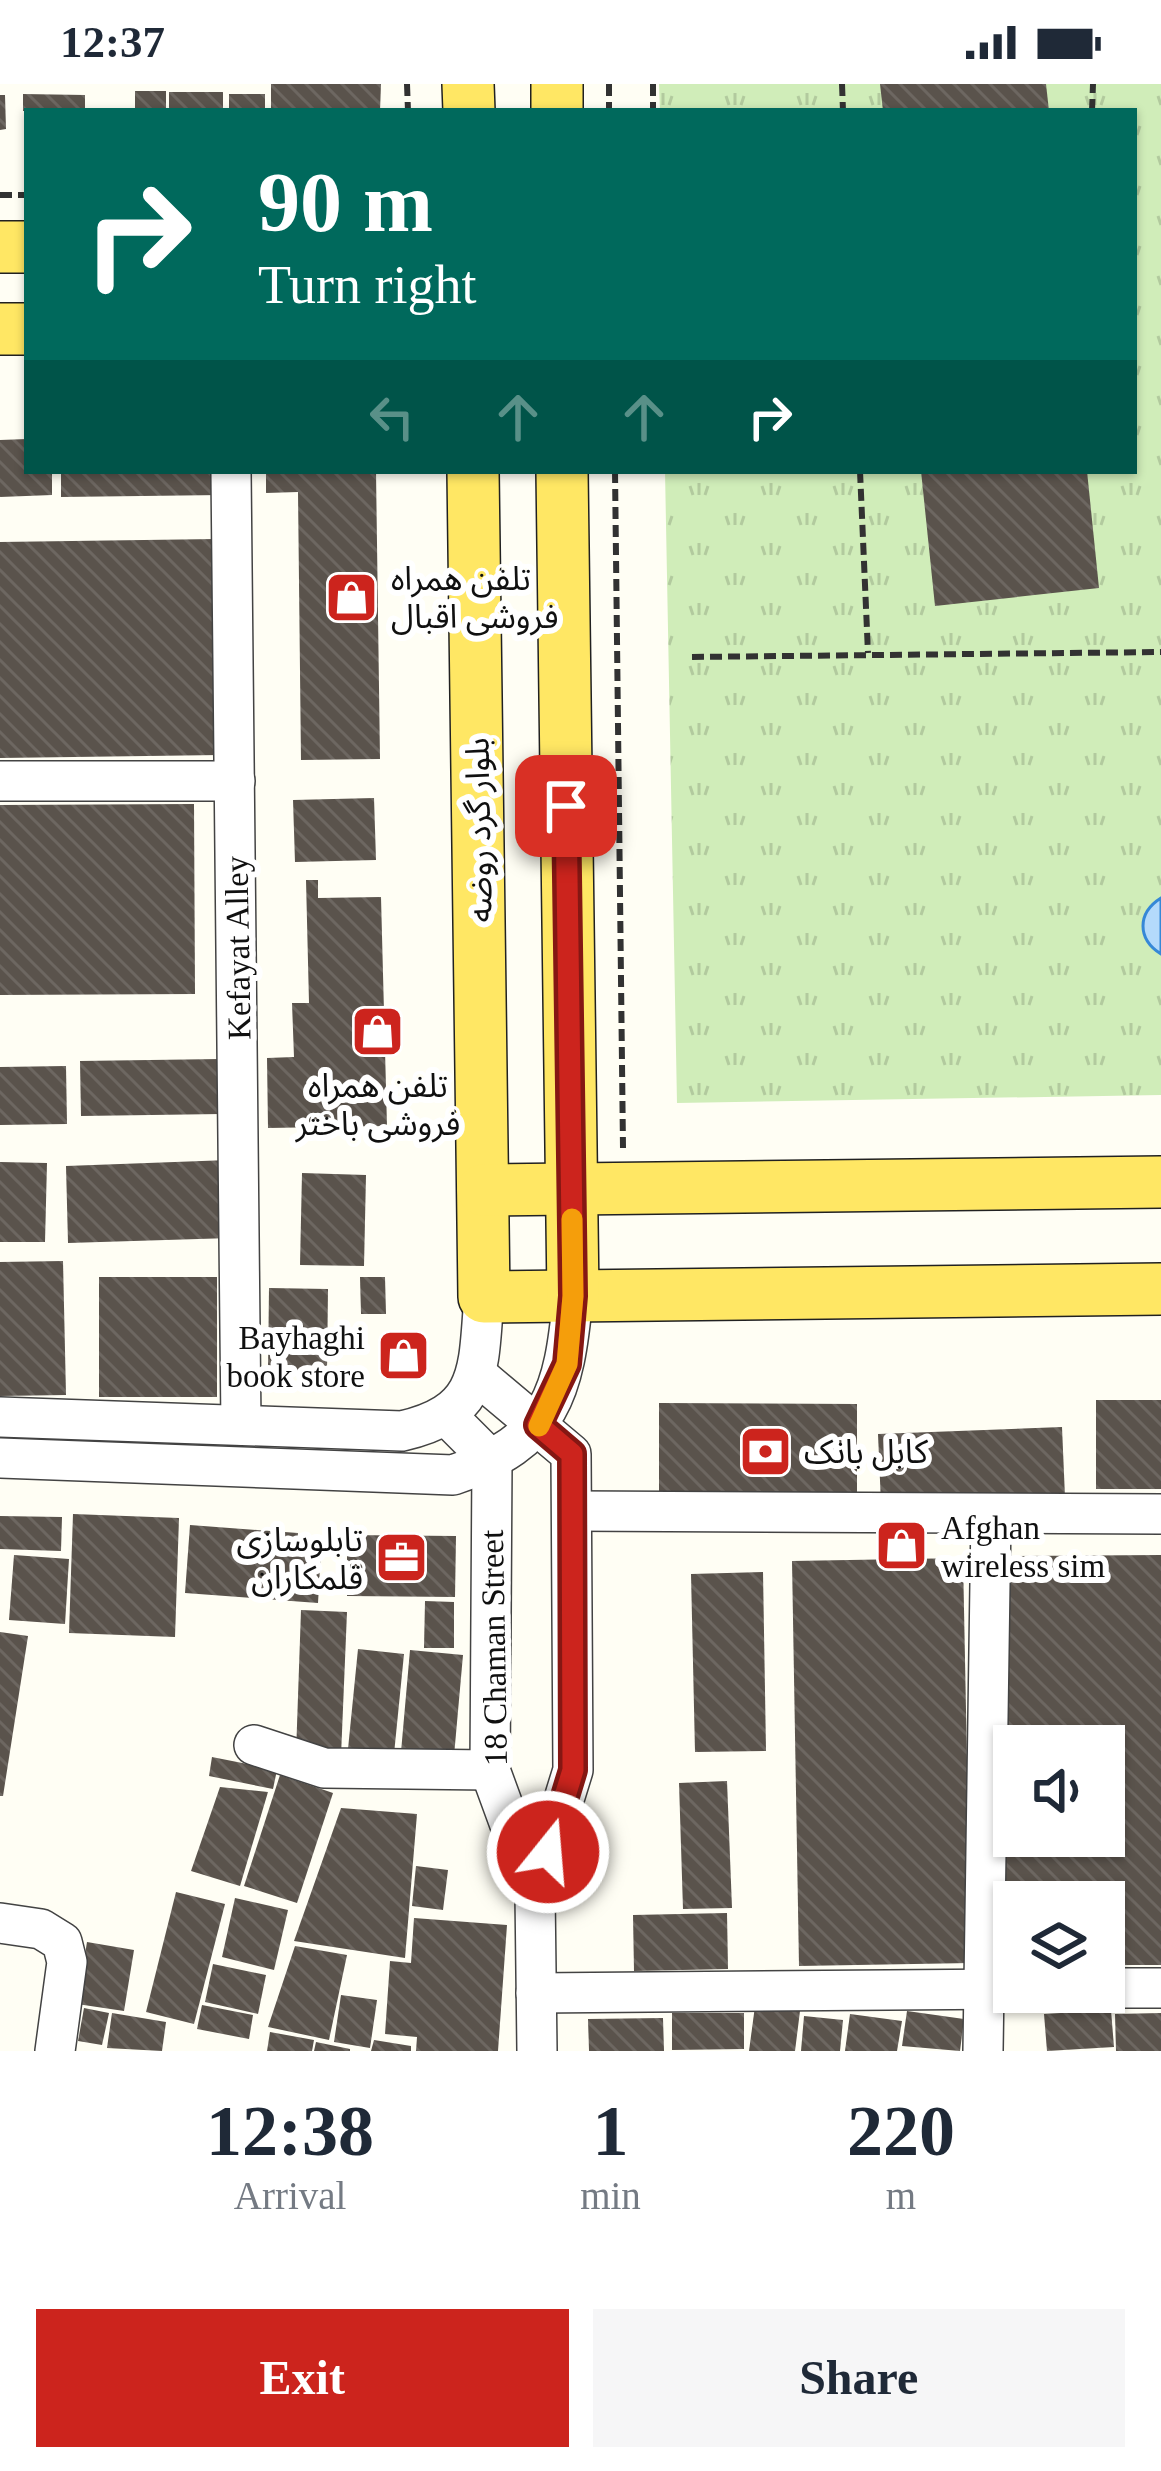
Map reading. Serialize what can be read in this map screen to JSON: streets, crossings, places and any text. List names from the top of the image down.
{
  "streets": {
    "main road": ["بلوار گرد روضه"],
    "street": ["Kefayat Alley", "18 Chaman Street"]
  },
  "places": {
    "shop": [
      "تلفن همراه فروشی اقبال",
      "تلفن همراه فروشی باختر",
      "Bayhaghi book store",
      "Afghan wireless sim"
    ],
    "bank": ["کابل بانک"],
    "office": ["تابلوسازی قلمکاران"]
  },
  "page": {
    "status": "12:37",
    "turn": ["90 m", "Turn right"],
    "eta": [
      "12:38",
      "Arrival",
      "1",
      "min",
      "220",
      "m"
    ],
    "buttons": ["Exit", "Share"]
  }
}
